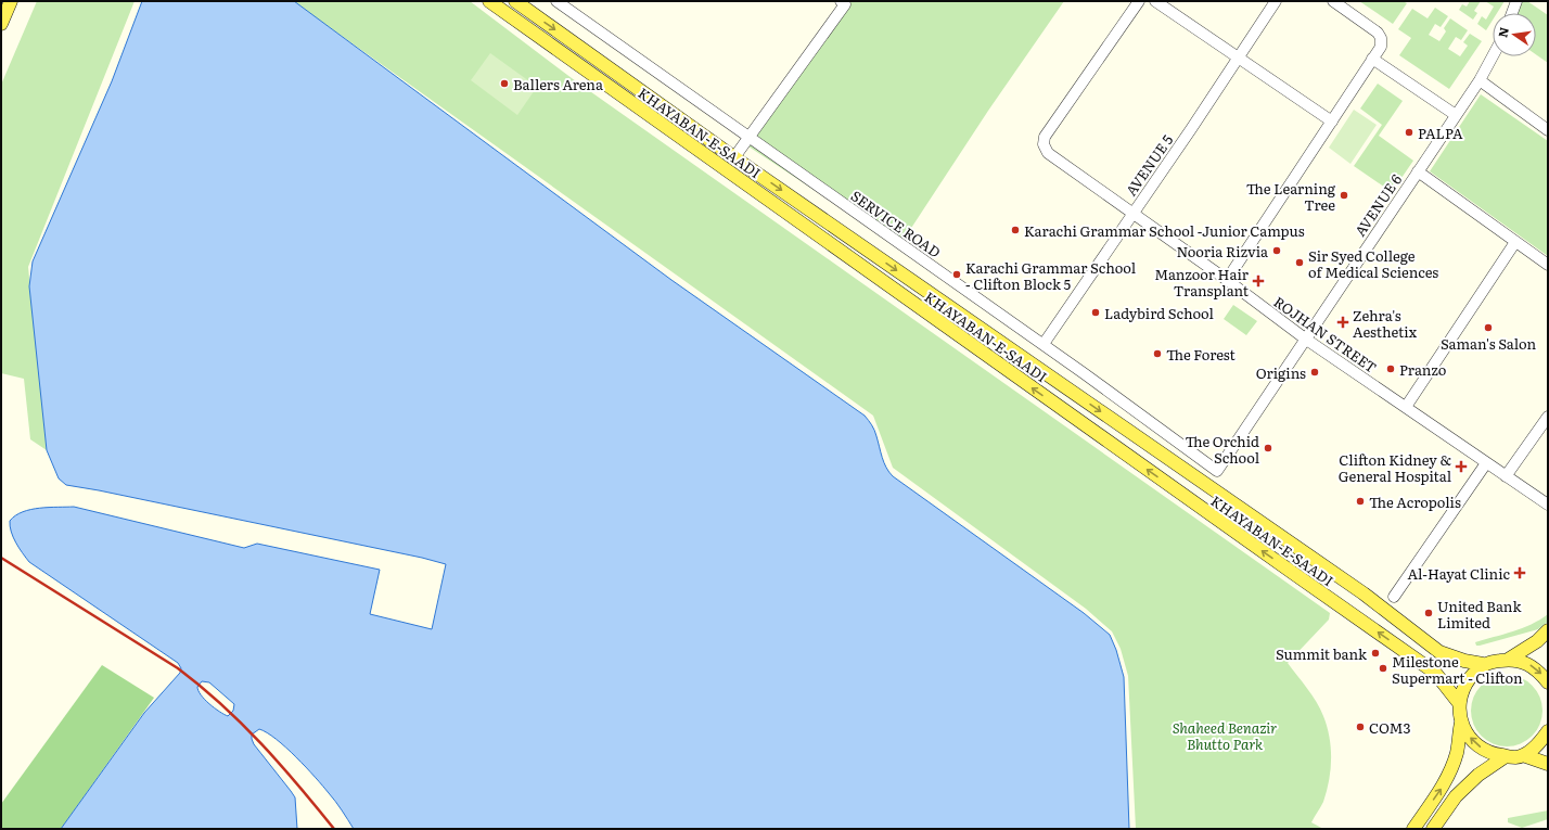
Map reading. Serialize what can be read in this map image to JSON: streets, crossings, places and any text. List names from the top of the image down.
{
  "streets": {
    "main road": ["KHAYABAN-E-SAADI"],
    "street": [
      "AVENUE 5",
      "AVENUE 6",
      "SERVICE ROAD",
      "ROJHAN STREET"
    ]
  },
  "crossings": [
    ["AVENUE 5", "SERVICE ROAD"],
    ["AVENUE 5", "ROJHAN STREET"],
    ["AVENUE 6", "SERVICE ROAD"],
    ["AVENUE 6", "ROJHAN STREET"]
  ],
  "parks": ["Shaheed Benazir Bhutto Park"],
  "places": {
    "other": [
      "Ballers Arena",
      "PALPA",
      "The Learning Tree",
      "Karachi Grammar School -Junior Campus",
      "Nooria Rizvia",
      "Sir Syed College of Medical Sciences",
      "Karachi Grammar School - Clifton Block 5",
      "Ladybird School",
      "Saman's Salon",
      "The Forest",
      "Pranzo",
      "Origins",
      "The Orchid School",
      "The Acropolis",
      "United Bank Limited",
      "Summit bank",
      "Milestone Supermart - Clifton",
      "COM3"
    ],
    "health": [
      "Manzoor Hair Transplant",
      "Zehra's Aesthetix",
      "Clifton Kidney & General Hospital",
      "Al-Hayat Clinic"
    ]
  },
  "north": "left"
}
